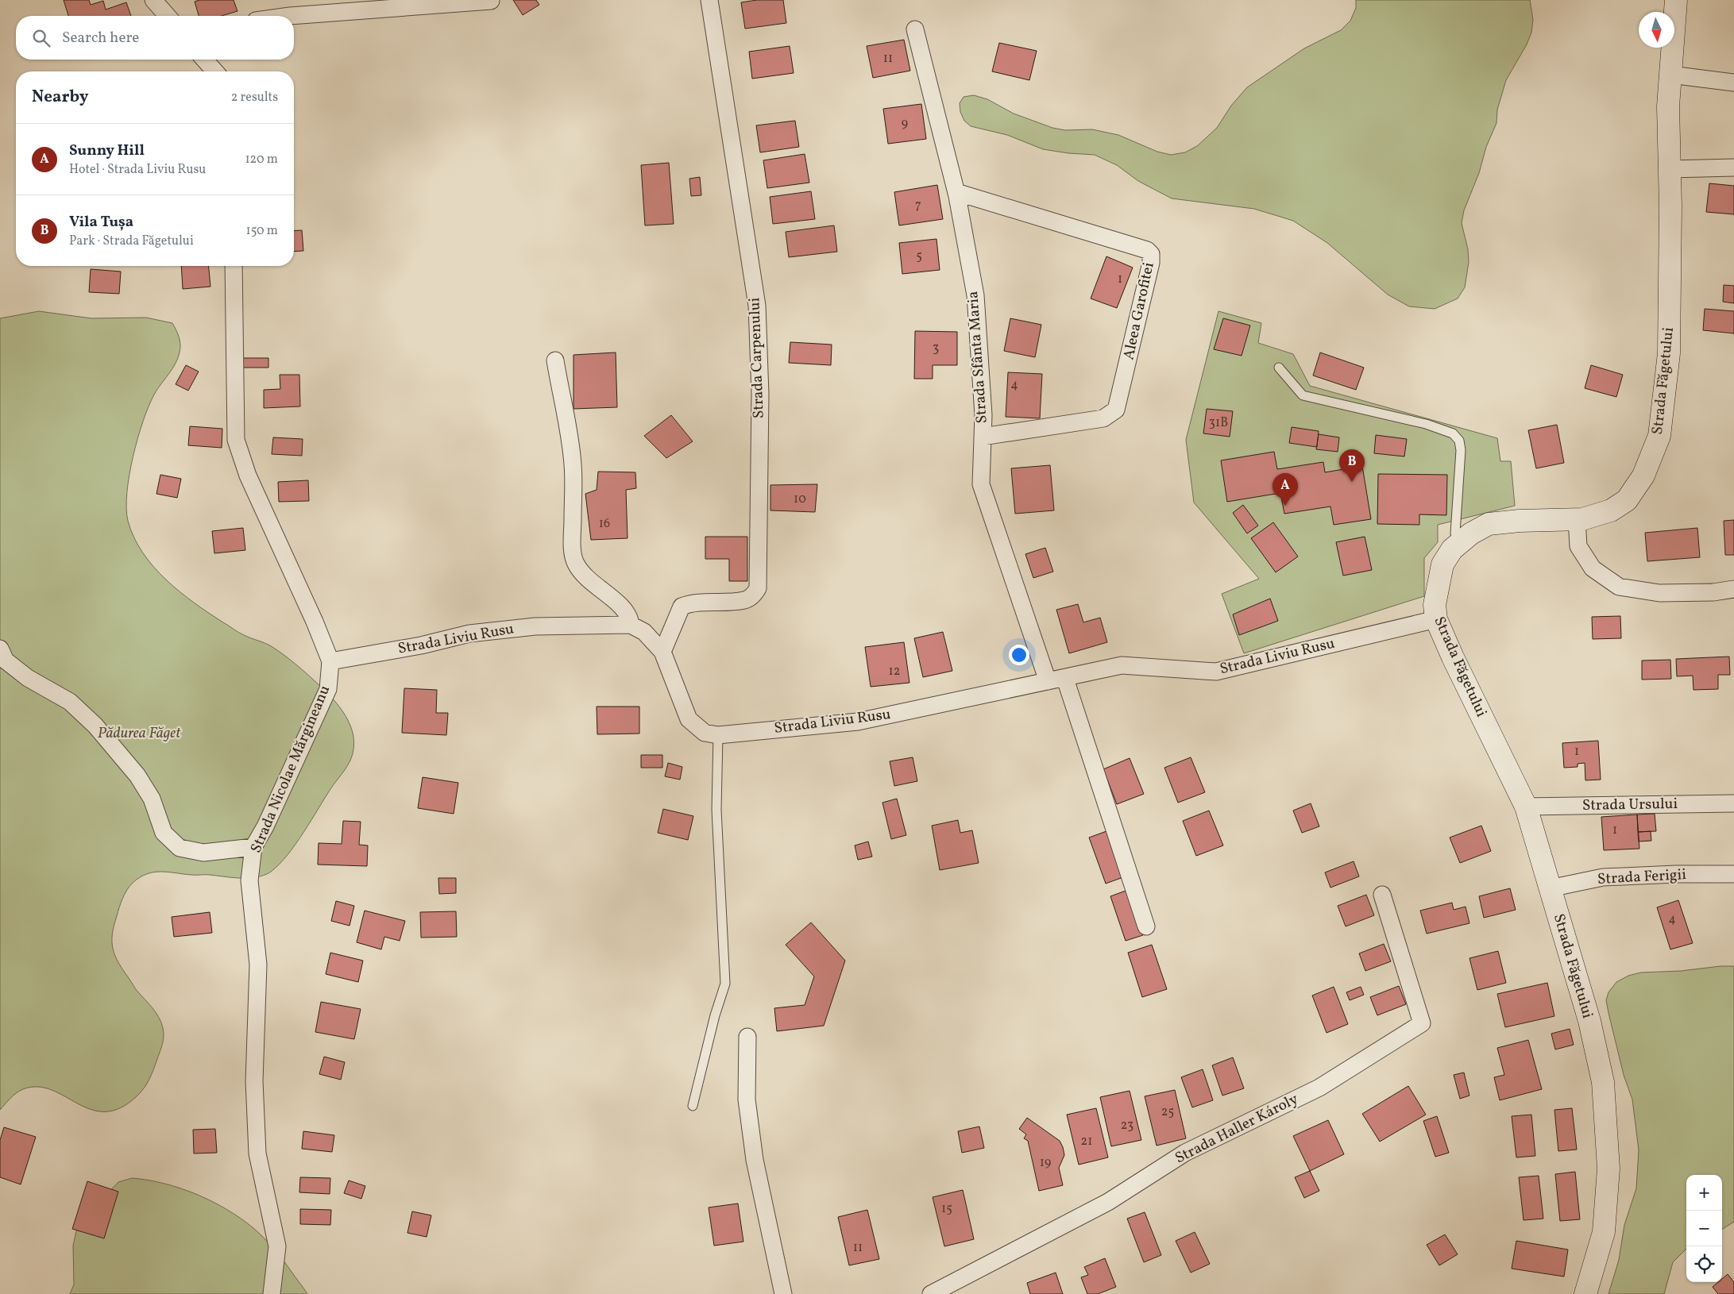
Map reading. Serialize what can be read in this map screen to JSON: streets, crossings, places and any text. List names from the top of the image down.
{
  "streets": {
    "main road": ["Strada Făgetului"],
    "street": [
      "Aleea Garofitei",
      "Strada Sfânta Maria",
      "Strada Carpenului",
      "Strada Liviu Rusu",
      "Strada Nicolae Mărgineanu",
      "Strada Ursului",
      "Strada Ferigii",
      "Strada Haller Károly"
    ]
  },
  "crossings": [
    ["Aleea Garofitei", "Strada Sfânta Maria"],
    ["Strada Sfânta Maria", "Strada Liviu Rusu"],
    ["Strada Carpenului", "Strada Liviu Rusu"],
    ["Strada Făgetului", "Strada Liviu Rusu"],
    ["Strada Făgetului", "Strada Ursului"],
    ["Strada Făgetului", "Strada Ferigii"],
    ["Strada Liviu Rusu", "Strada Nicolae Mărgineanu"]
  ],
  "parks": ["Pădurea Făget"],
  "house_numbers": [
    "11",
    "9",
    "7",
    "5",
    "1",
    "3",
    "4",
    "31B",
    "10",
    "16",
    "12",
    "1",
    "1",
    "4",
    "25",
    "23",
    "21",
    "19",
    "15",
    "11"
  ],
  "north": "bottom",
  "page": {
    "search": "Search here",
    "heading": ["Nearby", "2 results"],
    "list": [
      {
        "mark": "A",
        "name": "Sunny Hill",
        "note": "Hotel · Strada Liviu Rusu",
        "value": "120 m"
      },
      {
        "mark": "B",
        "name": "Vila Tușa",
        "note": "Park · Strada Făgetului",
        "value": "150 m"
      }
    ],
    "pins": ["B", "A"],
    "map_buttons": ["+", "−"]
  }
}
